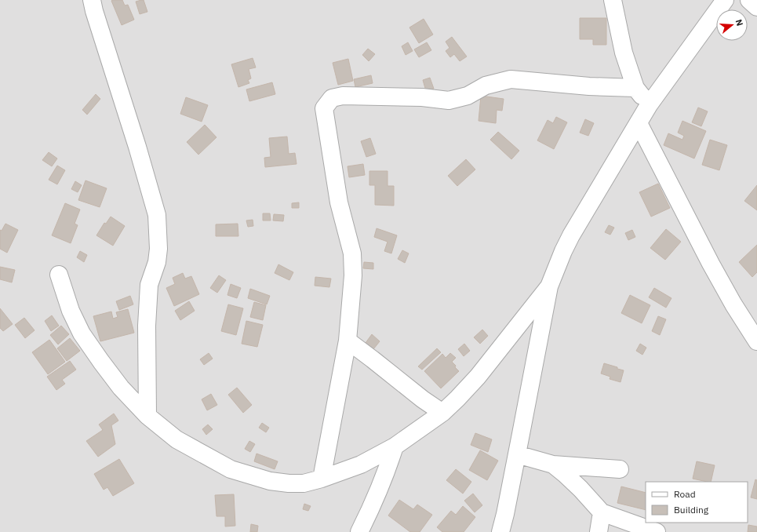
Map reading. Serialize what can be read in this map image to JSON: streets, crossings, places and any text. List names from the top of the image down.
{
  "legend": ["Road", "Building"],
  "north": "right"
}
